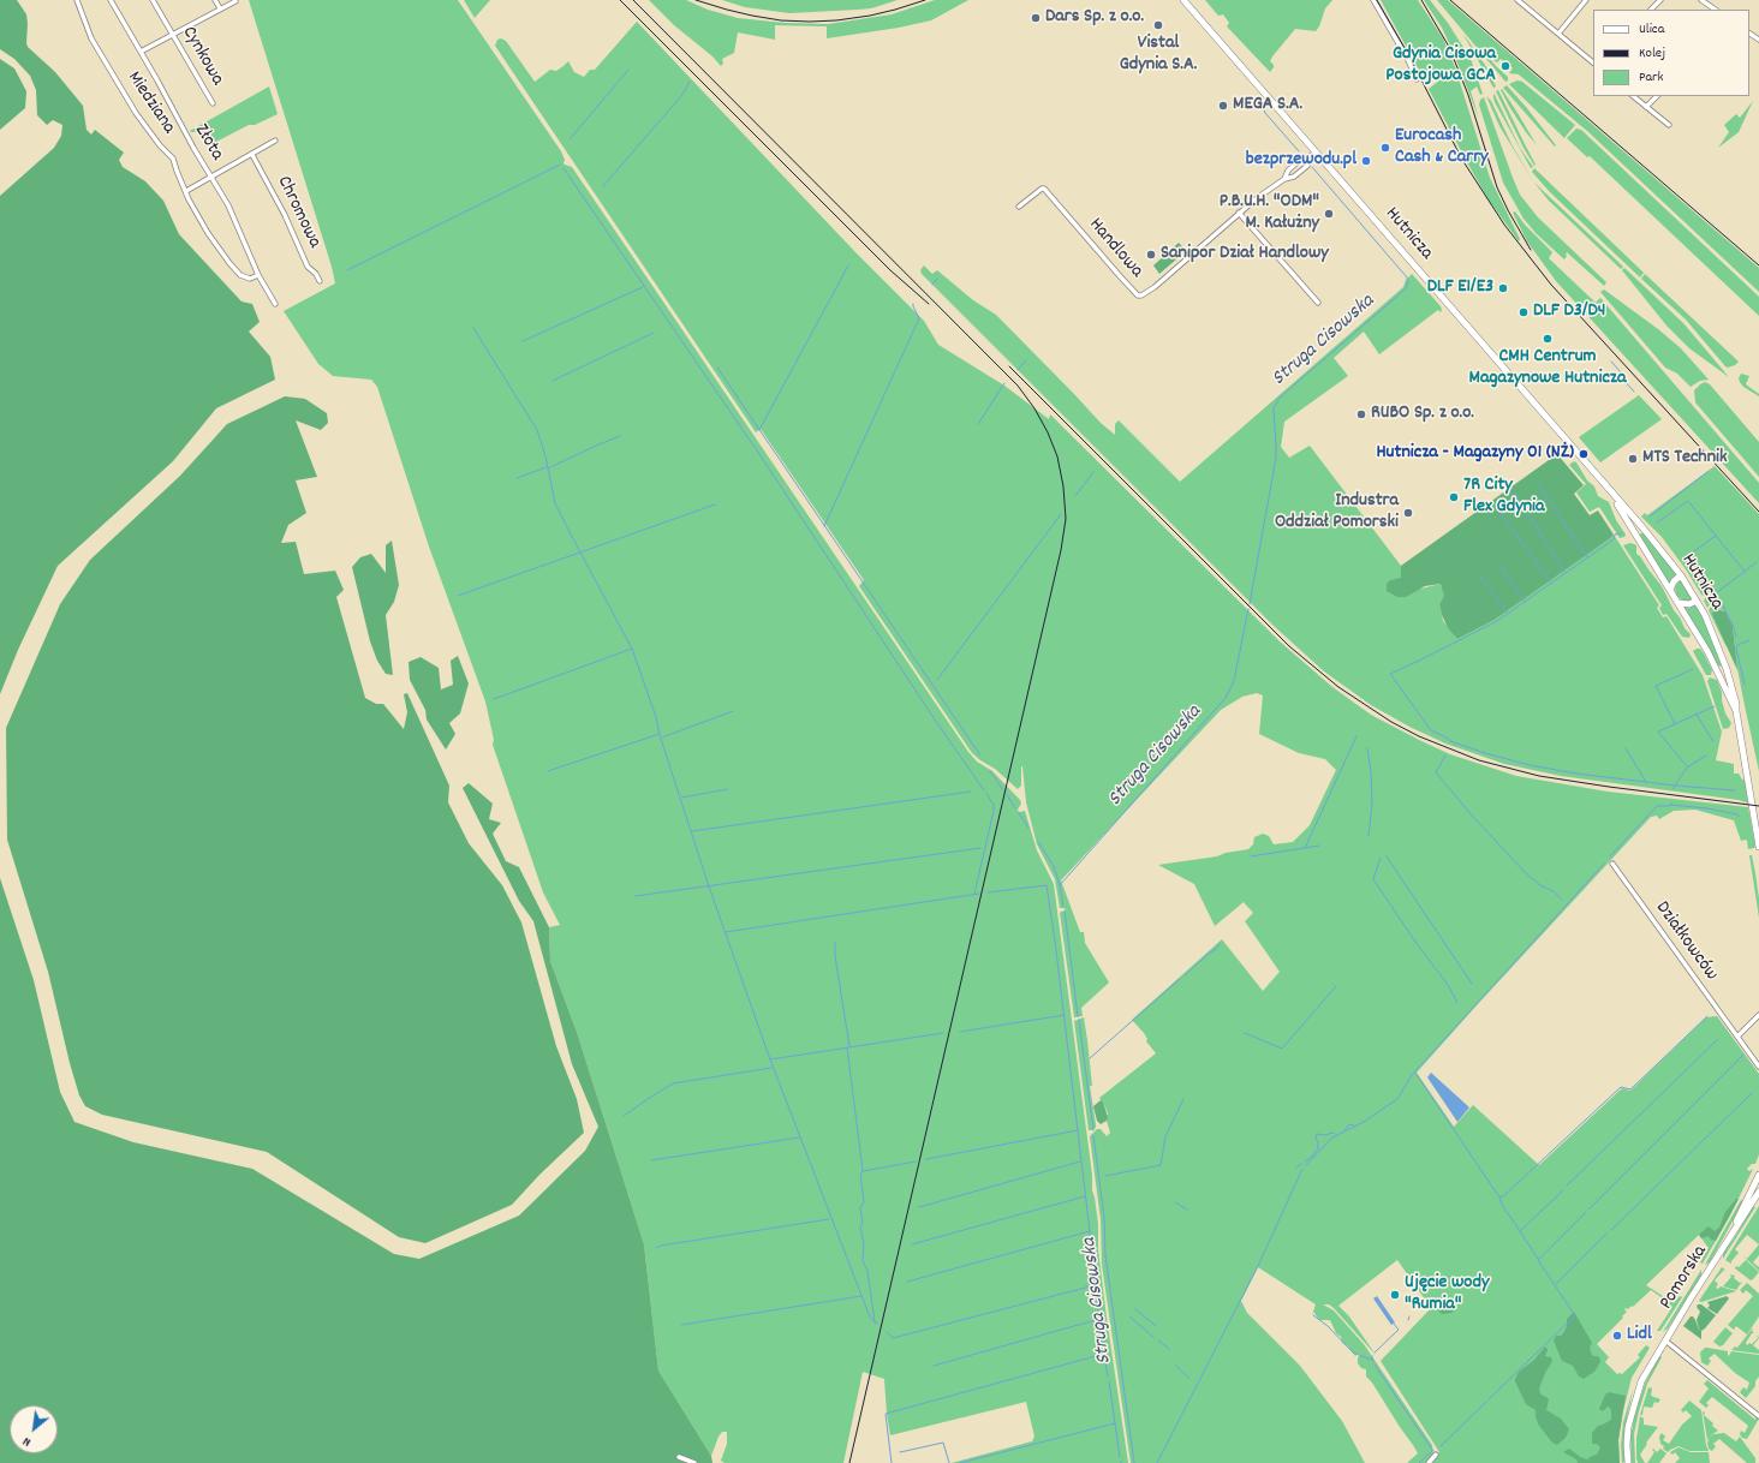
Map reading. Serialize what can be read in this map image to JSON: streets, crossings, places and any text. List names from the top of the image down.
{
  "streets": {
    "main road": ["Hutnicza", "Pomorska"],
    "street": [
      "Cynkowa",
      "Miedziana",
      "Złota",
      "Chromowa",
      "Handlowa",
      "Działkowców"
    ]
  },
  "crossings": [
    ["Miedziana", "Złota"],
    ["Hutnicza", "Handlowa"]
  ],
  "water": ["Struga Cisowska"],
  "places": [
    "Dars Sp. z o.o.",
    "Vistal Gdynia S.A.",
    "Gdynia Cisowa Postojowa GCA",
    "MEGA S.A.",
    "Eurocash Cash & Carry",
    "bezprzewodu.pl",
    "P.B.U.H. \"ODM\" M. Kałużny",
    "Sanipor Dział Handlowy",
    "DLF E1/E3",
    "DLF D3/D4",
    "CMH Centrum Magazynowe Hutnicza",
    "RUBO Sp. z o.o.",
    "Hutnicza - Magazyny 01 (NŻ)",
    "MTS Technik",
    "7R City Flex Gdynia",
    "Industra Oddział Pomorski",
    "Ujęcie wody \"Rumia\"",
    "Lidl"
  ],
  "legend": ["Ulica", "Kolej", "Park"],
  "north": "bottom left"
}
